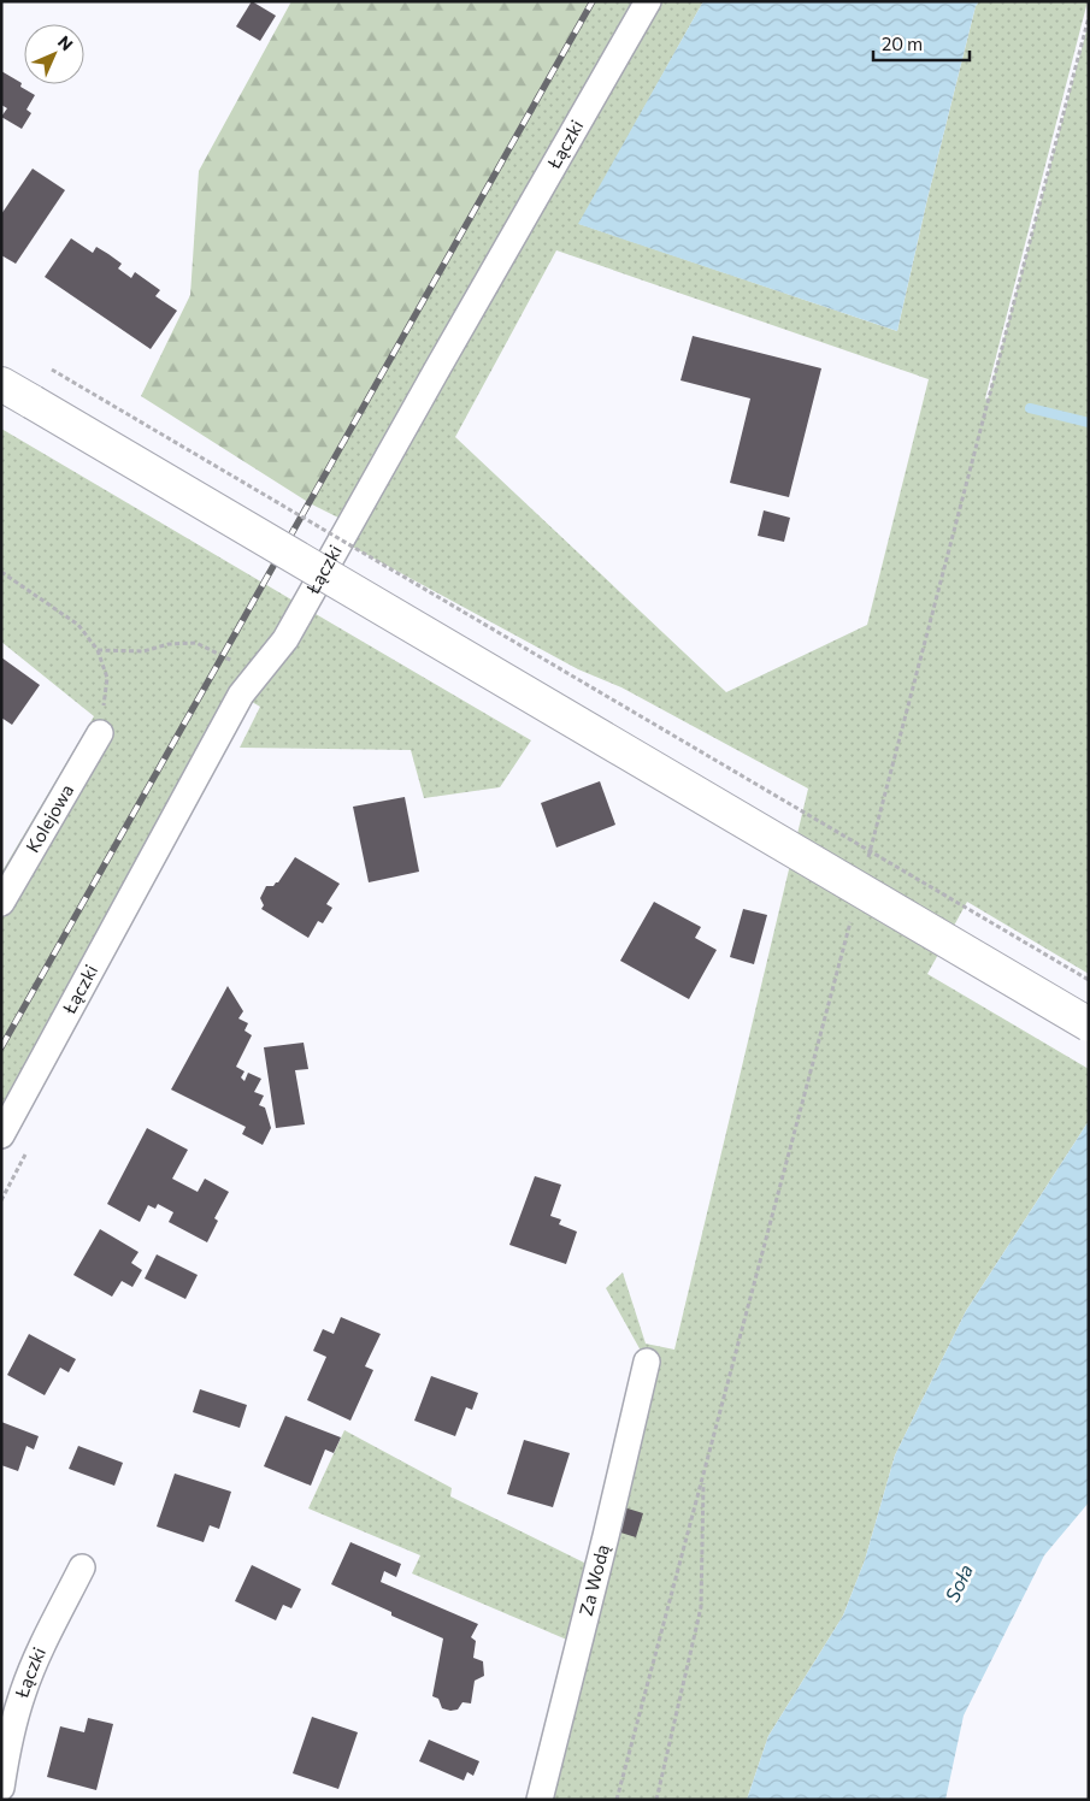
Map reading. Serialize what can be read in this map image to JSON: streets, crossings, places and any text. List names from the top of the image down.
{
  "streets": {
    "street": ["Łączki", "Kolejowa", "Za Wodą"]
  },
  "water": ["Soła"],
  "scale_bar": "20 m",
  "north": "top right"
}
